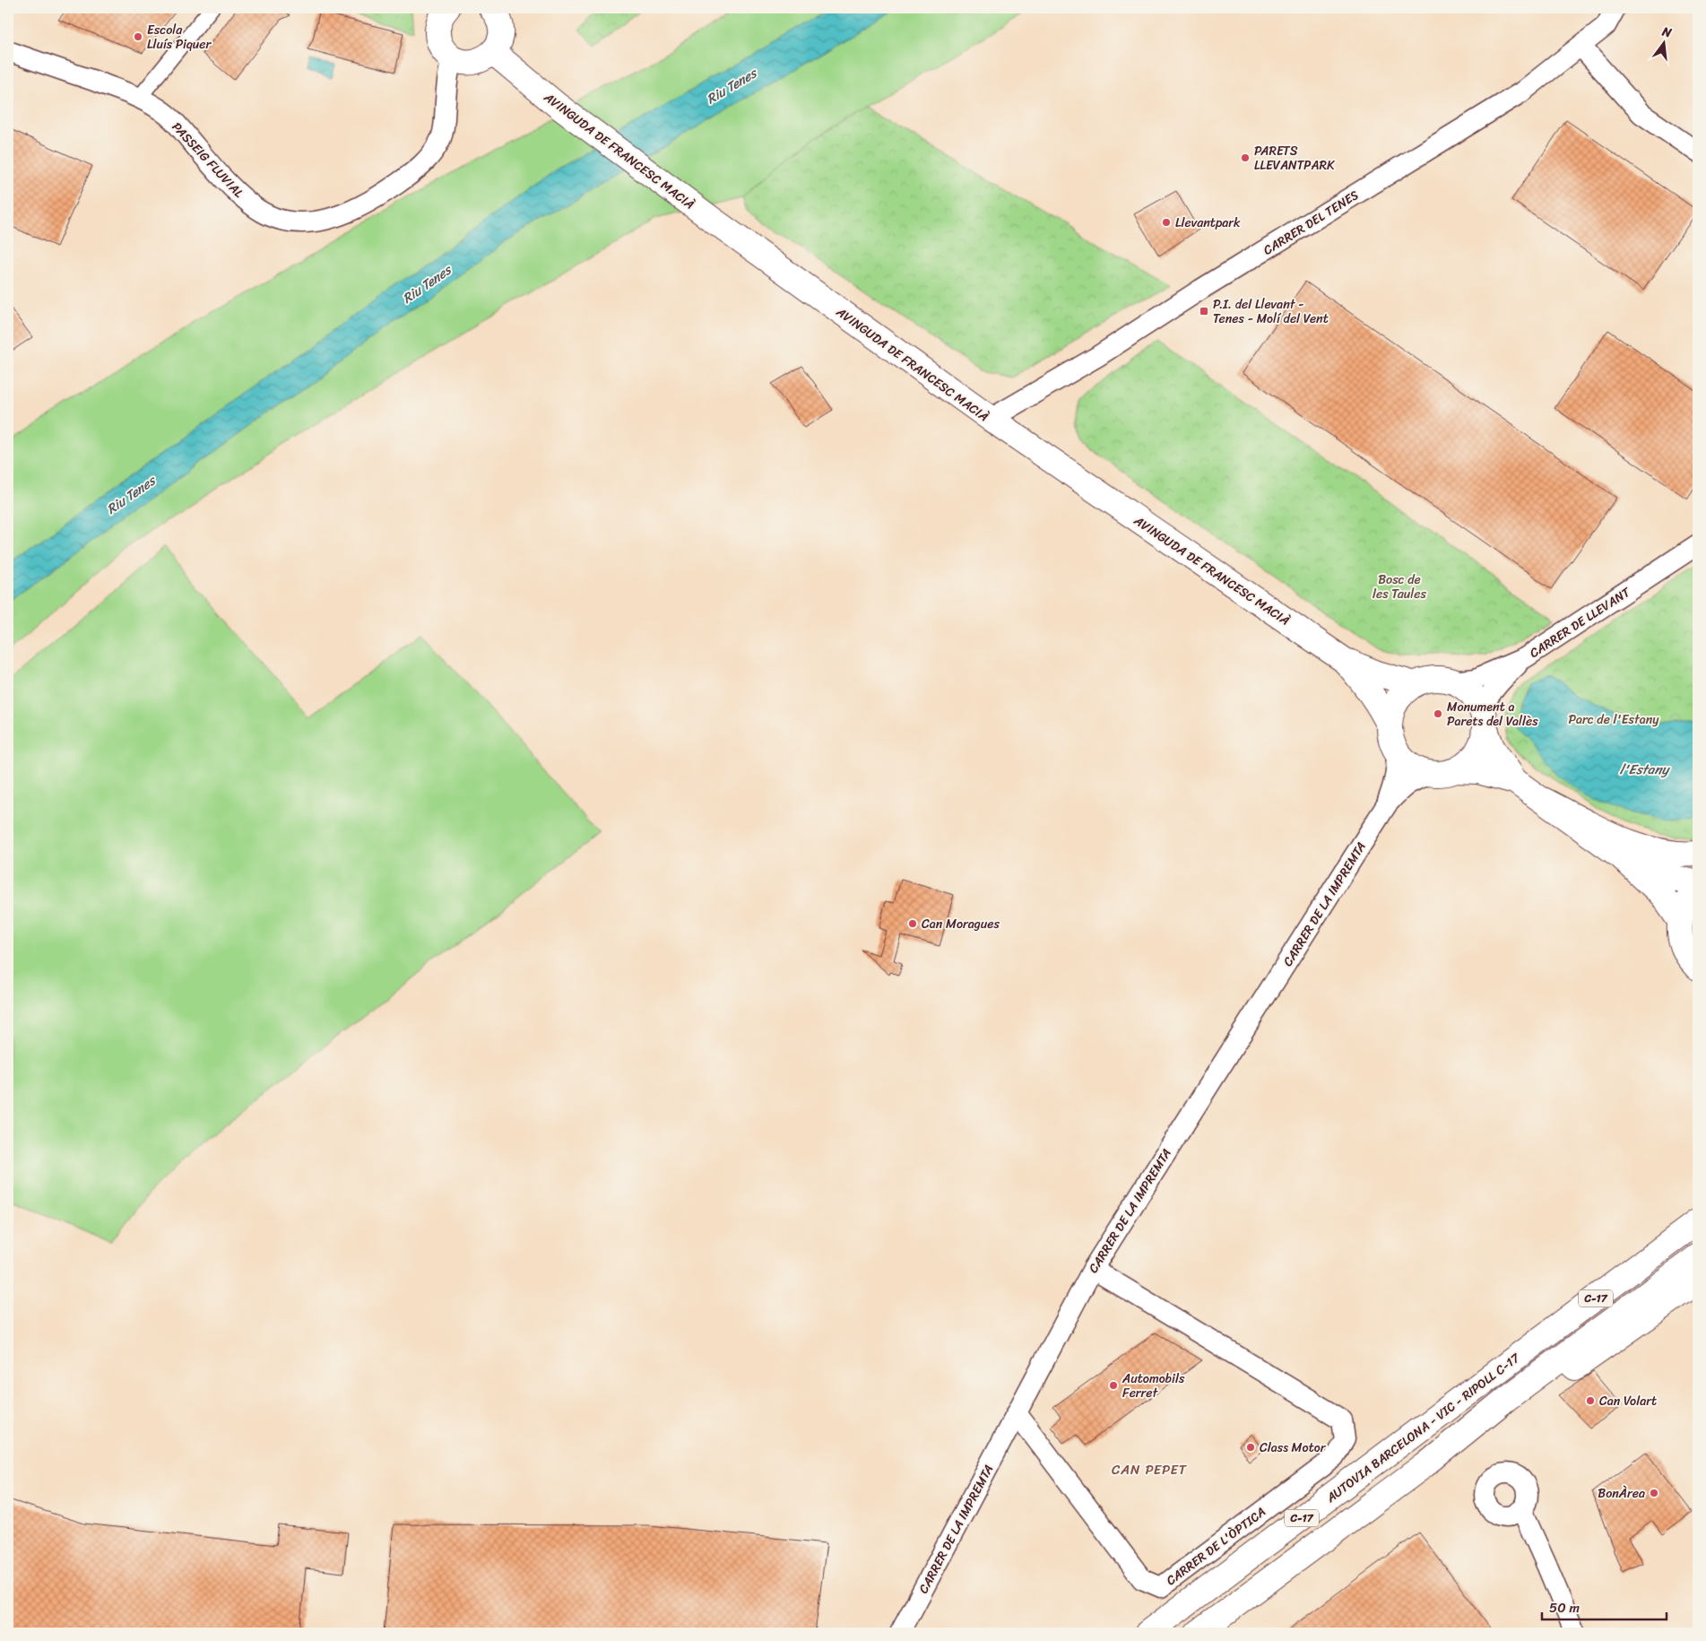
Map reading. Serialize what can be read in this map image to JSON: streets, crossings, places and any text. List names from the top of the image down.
{
  "streets": {
    "main road": ["AVINGUDA DE FRANCESC MACIÀ", "C-17", "AUTOVIA BARCELONA - VIC - RIPOLL C-17"],
    "street": [
      "PASSEIG FLUVIAL",
      "CARRER DEL TENES",
      "CARRER DE LLEVANT",
      "CARRER DE LA IMPREMTA",
      "CARRER DE L'ÒPTICA"
    ]
  },
  "crossings": [
    ["AVINGUDA DE FRANCESC MACIÀ", "CARRER DEL TENES"],
    ["CARRER DE LA IMPREMTA", "CARRER DE L'ÒPTICA"]
  ],
  "districts": ["CAN PEPET"],
  "water": ["Riu Tenes", "l'Estany"],
  "parks": ["Bosc de les Taules", "Parc de l'Estany"],
  "places": {
    "other": [
      "Escola Lluís Piquer",
      "PARETS LLEVANTPARK",
      "Llevantpark",
      "Monument a Parets del Vallès",
      "Can Moragues",
      "Automobils Ferret",
      "Can Volart",
      "Class Motor",
      "BonÀrea"
    ],
    "transit": ["P.I. del Llevant - Tenes - Molí del Vent"]
  },
  "scale_bar": "50 m",
  "north": "top"
}
